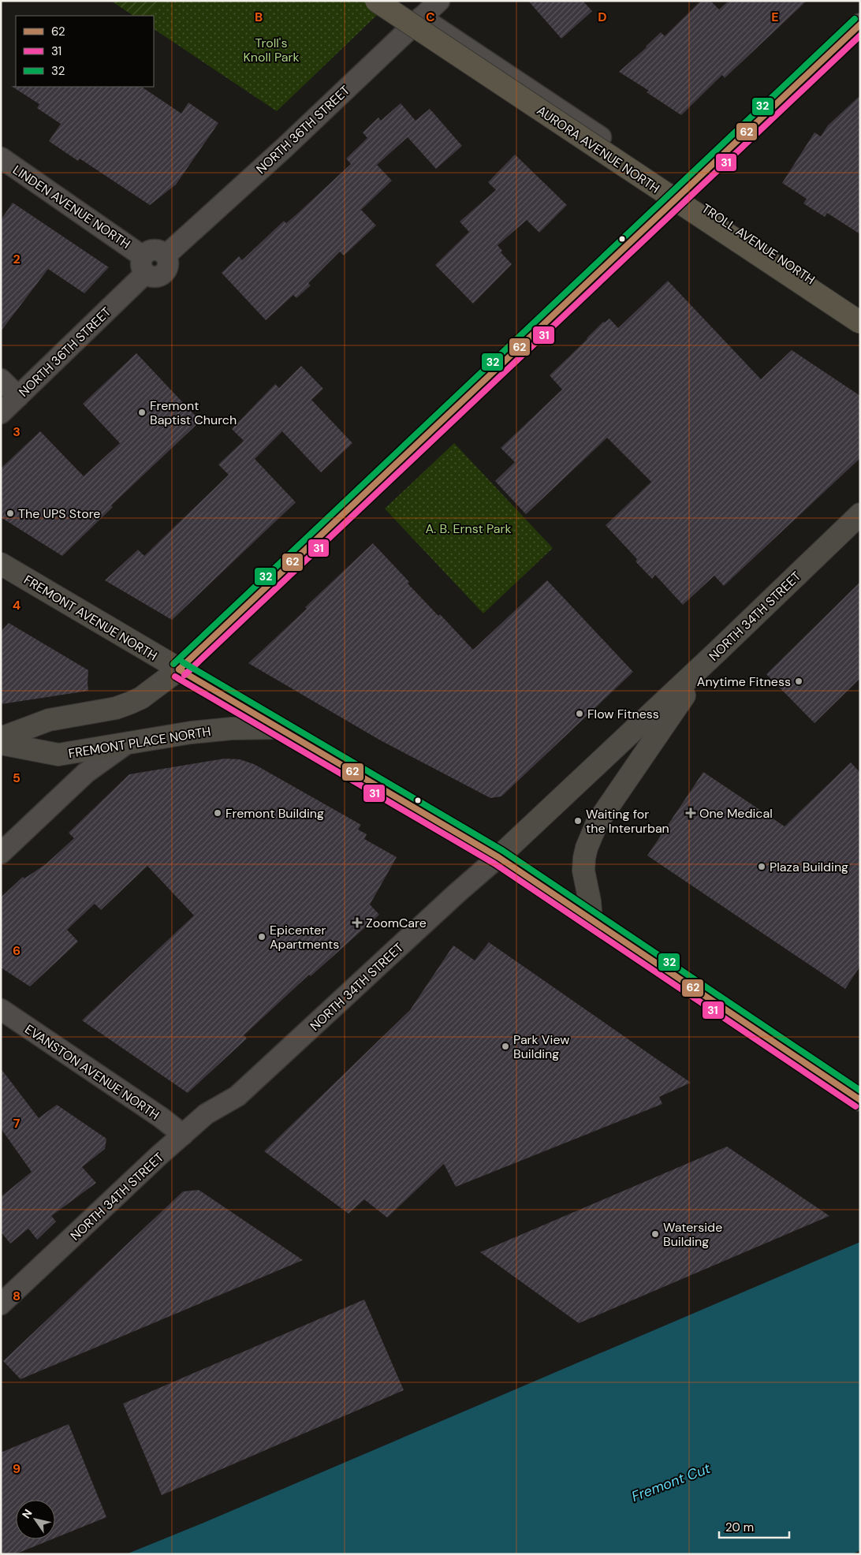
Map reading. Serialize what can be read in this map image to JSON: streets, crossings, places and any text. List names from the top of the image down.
{
  "streets": {
    "highway": ["AURORA AVENUE NORTH"],
    "main road": ["NORTH 34TH STREET", "FREMONT AVENUE NORTH", "FREMONT PLACE NORTH"],
    "street": [
      "NORTH 36TH STREET",
      "LINDEN AVENUE NORTH",
      "TROLL AVENUE NORTH",
      "EVANSTON AVENUE NORTH"
    ]
  },
  "crossings": [
    ["NORTH 36TH STREET", "LINDEN AVENUE NORTH"],
    ["NORTH 36TH STREET", "TROLL AVENUE NORTH"],
    ["NORTH 34TH STREET", "FREMONT AVENUE NORTH"],
    ["NORTH 34TH STREET", "EVANSTON AVENUE NORTH"],
    ["FREMONT AVENUE NORTH", "FREMONT PLACE NORTH"]
  ],
  "water": ["Fremont Cut"],
  "parks": ["Troll's Knoll Park", "A. B. Ernst Park"],
  "places": {
    "other": [
      "Fremont Baptist Church",
      "The UPS Store",
      "Anytime Fitness",
      "Flow Fitness",
      "Fremont Building",
      "Waiting for the Interurban",
      "Plaza Building",
      "Epicenter Apartments",
      "Park View Building",
      "Waterside Building"
    ],
    "health": ["One Medical", "ZoomCare"]
  },
  "lines": ["transit line 32", "transit line 62", "transit line 31"],
  "legend": ["62", "31", "32"],
  "scale_bar": "20 m",
  "north": "top left",
  "grid": {
    "columns": [
      "B",
      "C",
      "D",
      "E"
    ],
    "rows": [
      "2",
      "3",
      "4",
      "5",
      "6",
      "7",
      "8",
      "9"
    ]
  }
}
